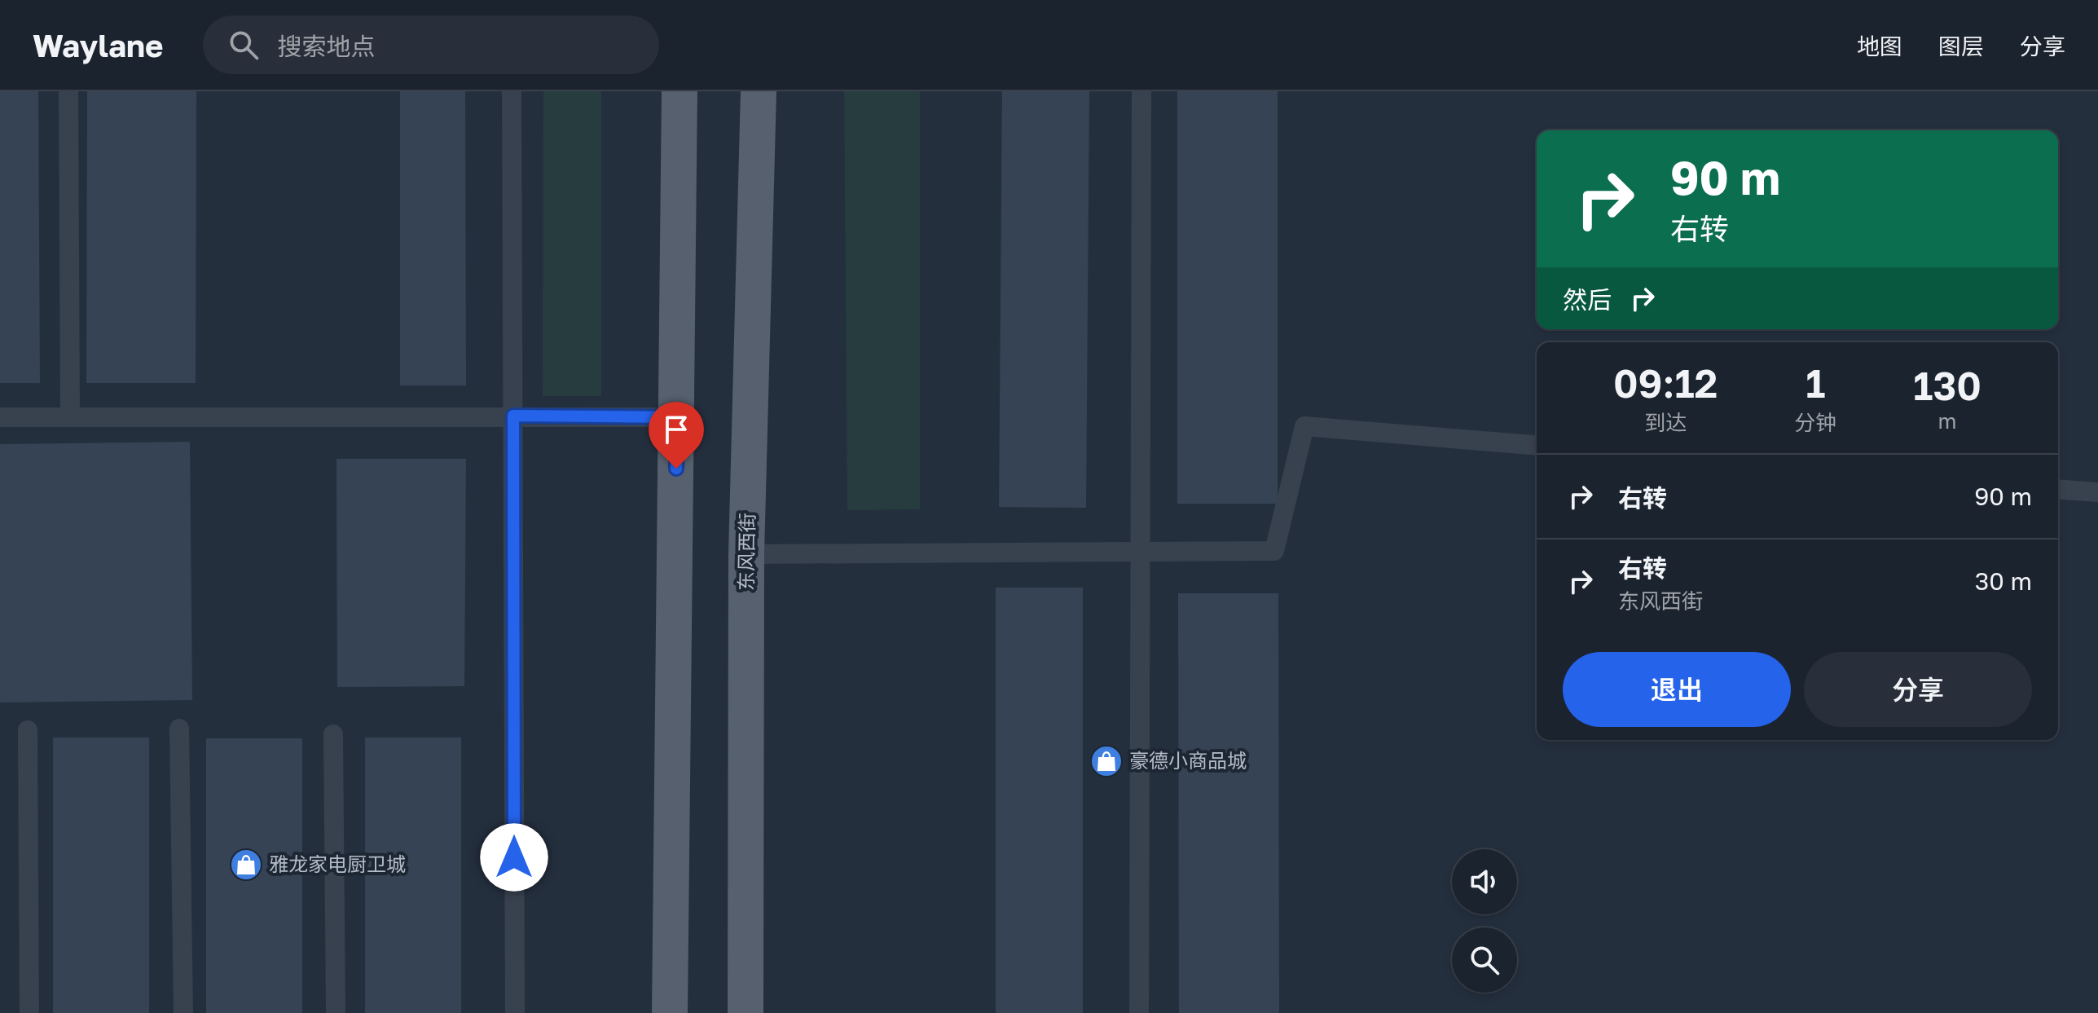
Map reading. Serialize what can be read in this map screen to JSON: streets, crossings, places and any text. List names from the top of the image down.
{
  "streets": {
    "main road": ["东风西街"]
  },
  "places": {
    "shop": ["豪德小商品城", "雅龙家电厨卫城"]
  },
  "page": {
    "header": "Waylane",
    "search": "搜索地点",
    "nav": ["地图", "图层", "分享"],
    "turn": ["90 m", "右转"],
    "then": "然后",
    "eta": [
      "09:12",
      "到达",
      "1",
      "分钟",
      "130",
      "m"
    ],
    "list": [
      {
        "name": "右转",
        "value": "90 m"
      },
      {
        "name": "右转",
        "note": "东风西街",
        "value": "30 m"
      }
    ],
    "buttons": ["退出", "分享"]
  }
}
